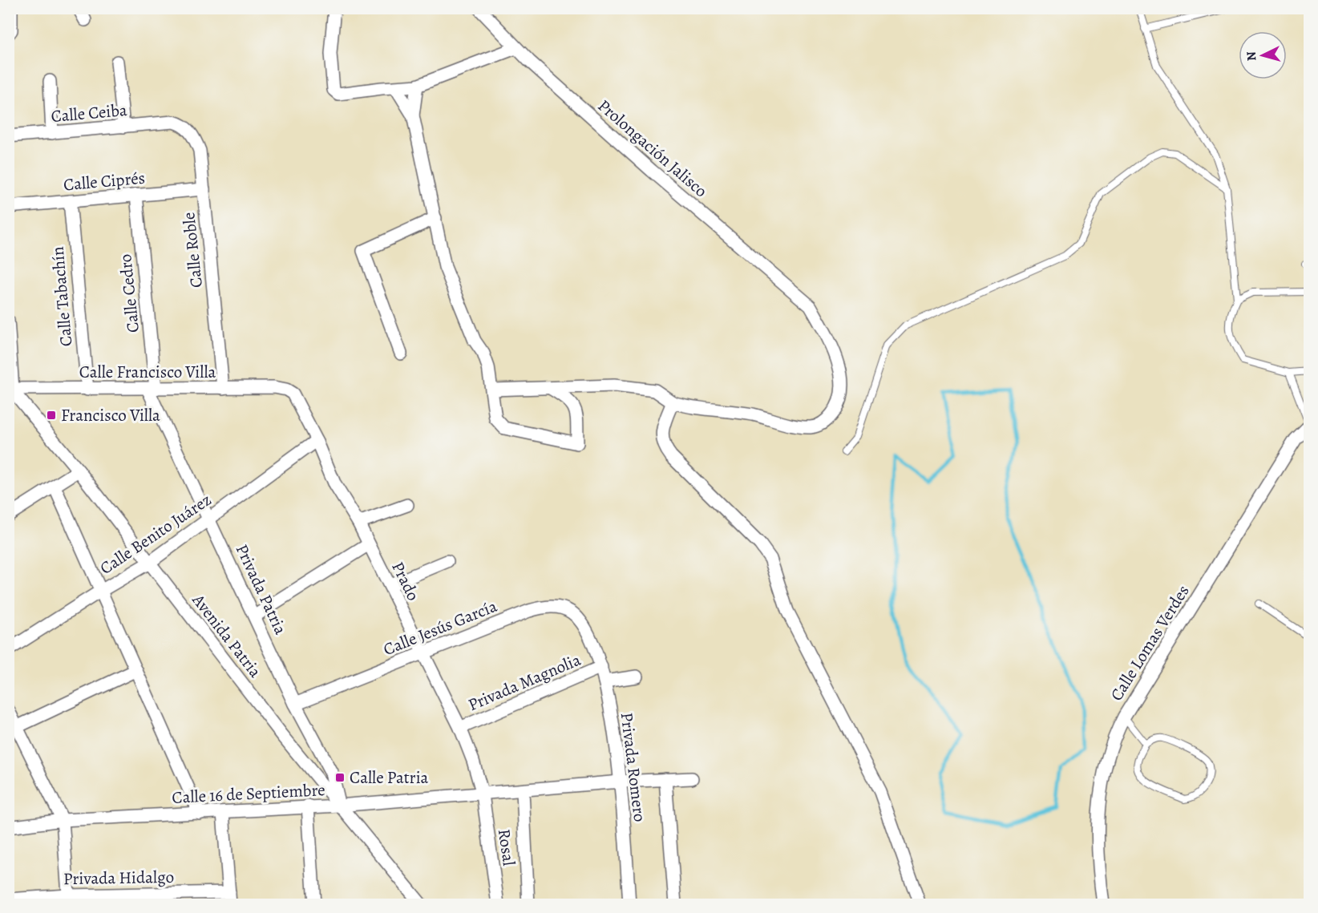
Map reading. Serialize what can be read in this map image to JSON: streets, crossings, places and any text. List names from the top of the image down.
{
  "streets": {
    "street": [
      "Calle Ceiba",
      "Prolongación Jalisco",
      "Calle Ciprés",
      "Calle Roble",
      "Calle Cedro",
      "Calle Tabachín",
      "Calle Francisco Villa",
      "Calle Benito Juárez",
      "Prado",
      "Privada Patria",
      "Calle Jesús García",
      "Avenida Patria",
      "Calle Lomas Verdes",
      "Privada Magnolia",
      "Privada Romero",
      "Calle 16 de Septiembre",
      "Rosal",
      "Privada Hidalgo"
    ]
  },
  "crossings": [
    ["Calle Ceiba", "Calle Roble"],
    ["Calle Ciprés", "Calle Roble"],
    ["Calle Ciprés", "Calle Cedro"],
    ["Calle Ciprés", "Calle Tabachín"],
    ["Calle Roble", "Calle Francisco Villa"],
    ["Calle Cedro", "Calle Francisco Villa"],
    ["Calle Cedro", "Privada Patria"],
    ["Calle Tabachín", "Calle Francisco Villa"],
    ["Calle Francisco Villa", "Prado"],
    ["Calle Francisco Villa", "Privada Patria"],
    ["Calle Francisco Villa", "Avenida Patria"],
    ["Calle Benito Juárez", "Prado"],
    ["Calle Benito Juárez", "Privada Patria"],
    ["Calle Benito Juárez", "Avenida Patria"],
    ["Prado", "Calle Jesús García"],
    ["Prado", "Privada Magnolia"],
    ["Prado", "Calle 16 de Septiembre"],
    ["Prado", "Rosal"],
    ["Privada Patria", "Calle Jesús García"],
    ["Privada Patria", "Avenida Patria"],
    ["Privada Patria", "Calle 16 de Septiembre"],
    ["Calle Jesús García", "Privada Romero"],
    ["Avenida Patria", "Calle 16 de Septiembre"],
    ["Privada Magnolia", "Privada Romero"],
    ["Privada Romero", "Calle 16 de Septiembre"],
    ["Calle 16 de Septiembre", "Rosal"]
  ],
  "places": {
    "transit": ["Francisco Villa", "Calle Patria"]
  },
  "north": "left"
}
